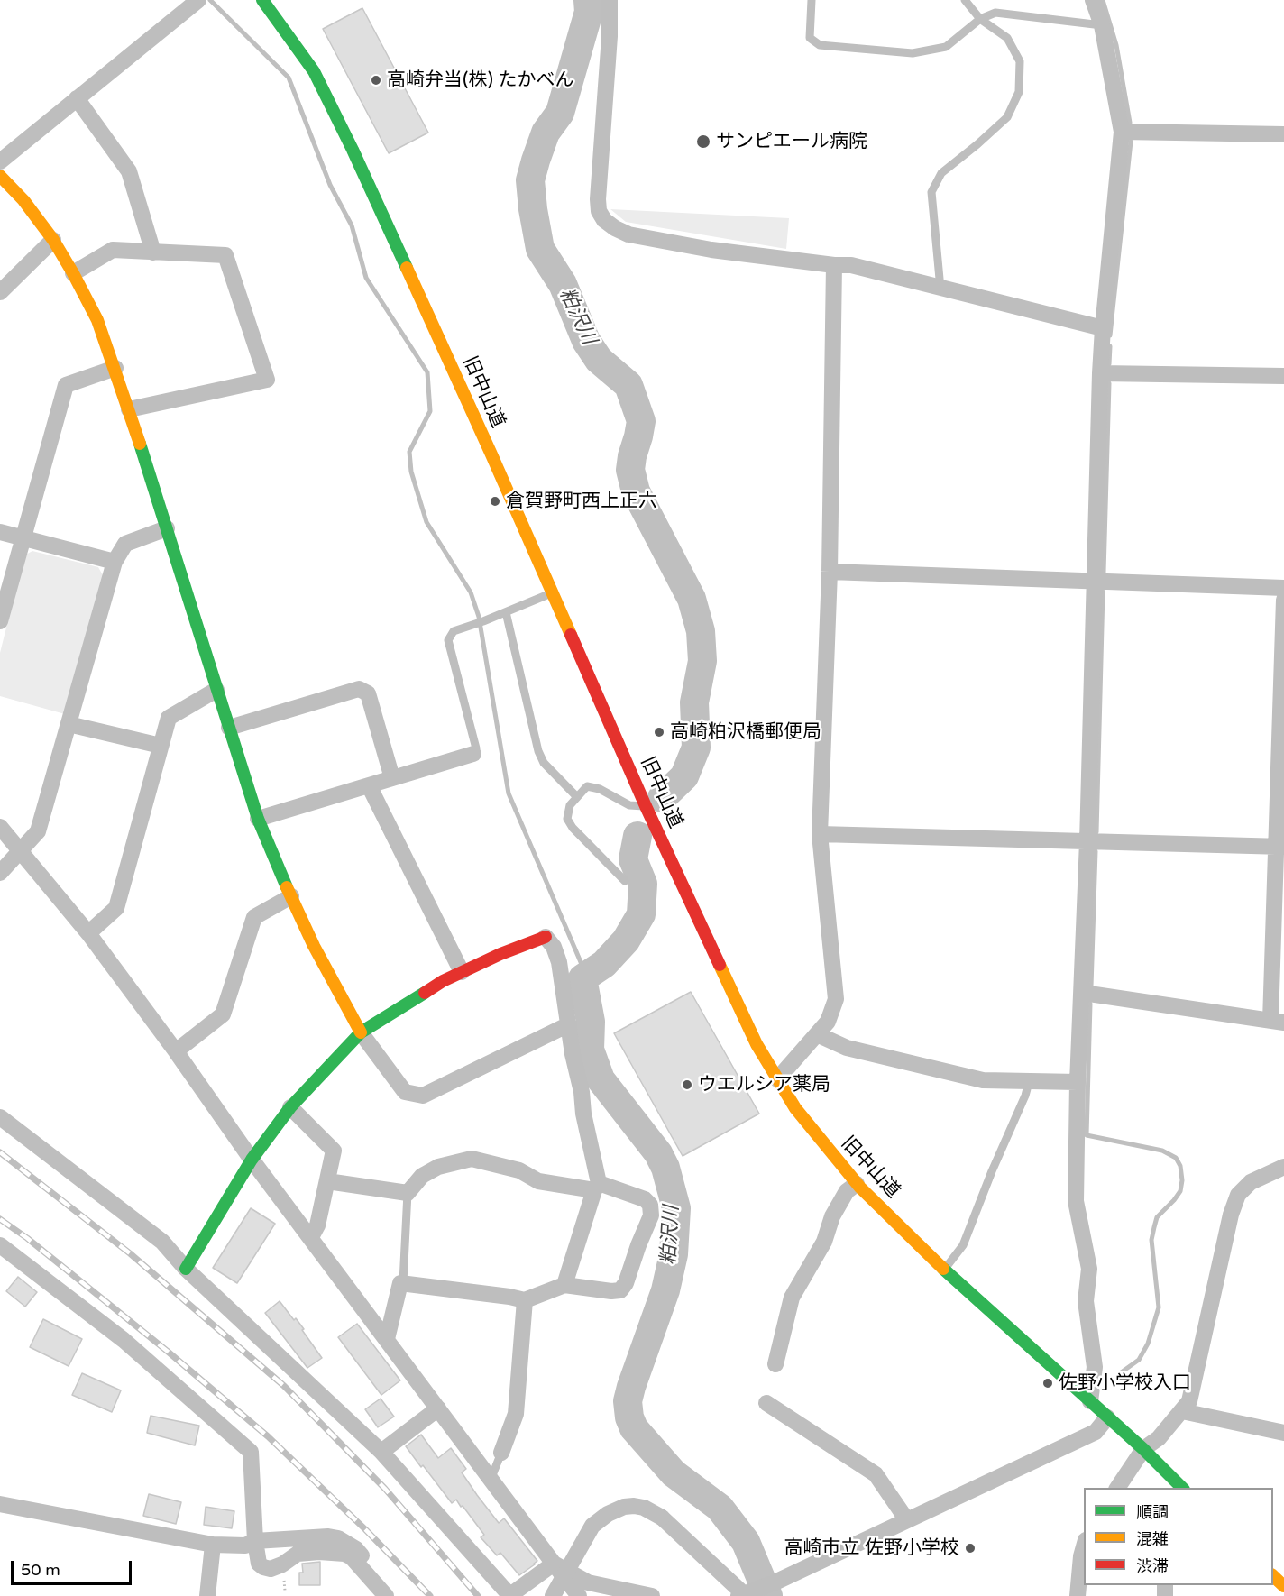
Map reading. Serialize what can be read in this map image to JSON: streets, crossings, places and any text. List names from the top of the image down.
{
  "streets": {
    "main road": ["旧中山道"]
  },
  "water": ["粕沢川"],
  "places": [
    "高崎弁当(株) たかべん",
    "サンピエール病院",
    "倉賀野町西上正六",
    "高崎粕沢橋郵便局",
    "ウエルシア薬局",
    "佐野小学校入口",
    "高崎市立 佐野小学校"
  ],
  "legend": ["順調", "混雑", "渋滞"],
  "scale_bar": "50 m"
}
